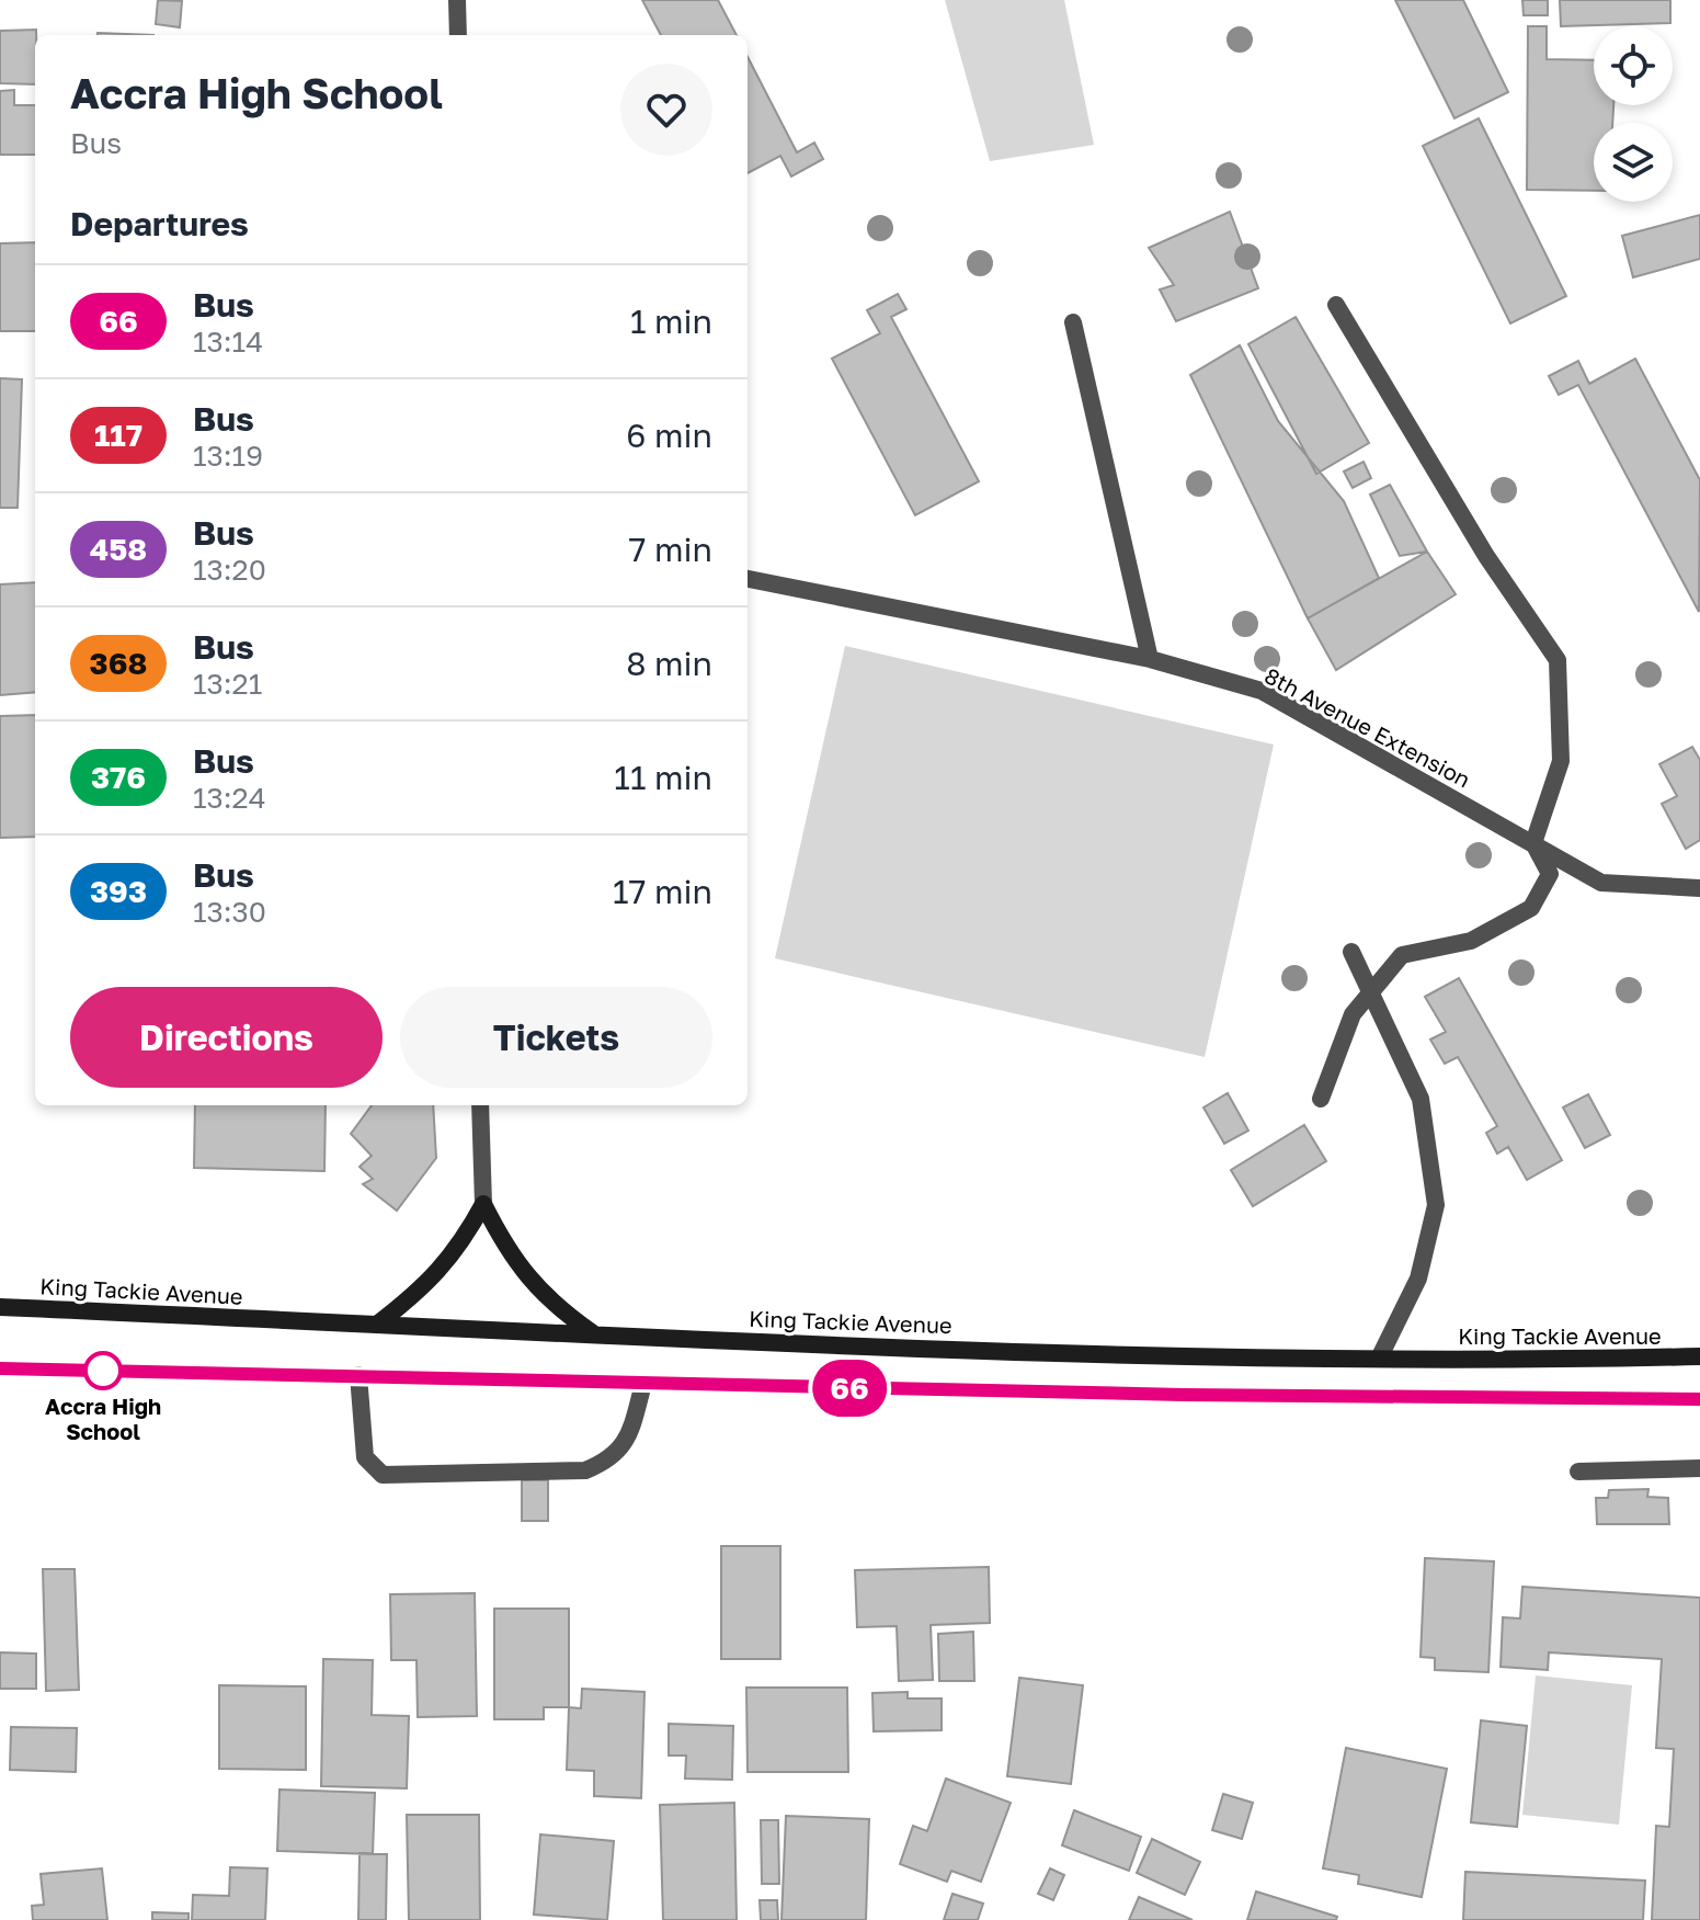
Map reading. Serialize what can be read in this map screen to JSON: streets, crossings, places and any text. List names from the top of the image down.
{
  "streets": {
    "main road": ["King Tackie Avenue"],
    "street": ["8th Avenue Extension"]
  },
  "places": ["Accra High School"],
  "lines": ["bus line 66"],
  "page": {
    "on_map": "66",
    "heading": [
      ["Accra High School", "Bus"],
      "Departures"
    ],
    "list": [
      {
        "mark": "66",
        "name": "Bus",
        "note": "13:14",
        "value": "1 min"
      },
      {
        "mark": "117",
        "name": "Bus",
        "note": "13:19",
        "value": "6 min"
      },
      {
        "mark": "458",
        "name": "Bus",
        "note": "13:20",
        "value": "7 min"
      },
      {
        "mark": "368",
        "name": "Bus",
        "note": "13:21",
        "value": "8 min"
      },
      {
        "mark": "376",
        "name": "Bus",
        "note": "13:24",
        "value": "11 min"
      },
      {
        "mark": "393",
        "name": "Bus",
        "note": "13:30",
        "value": "17 min"
      }
    ],
    "buttons": ["Directions", "Tickets"]
  }
}
